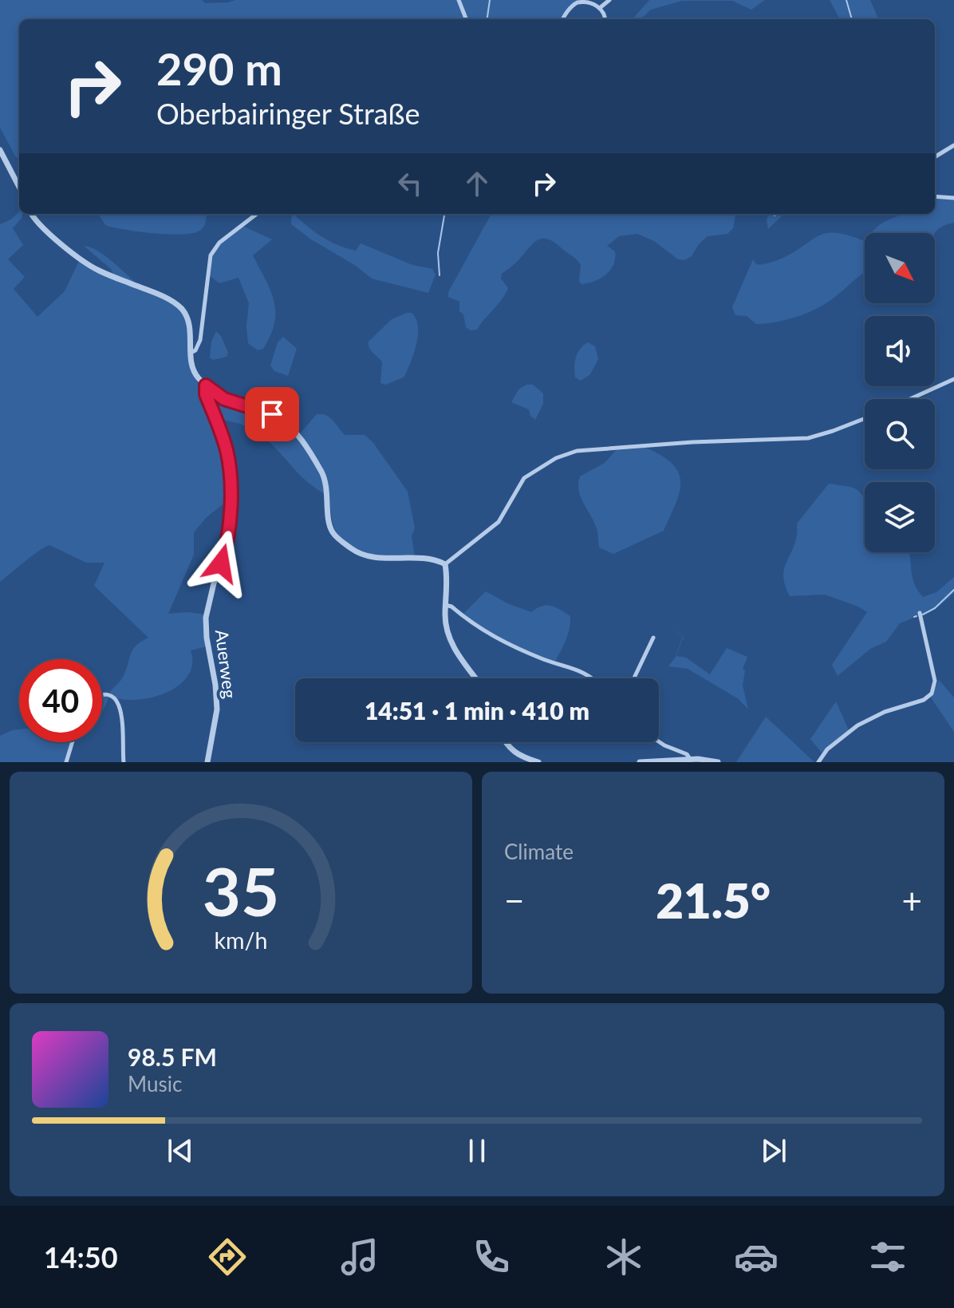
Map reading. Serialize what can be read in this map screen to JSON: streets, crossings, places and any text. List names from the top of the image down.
{
  "streets": {
    "street": ["Auerweg"]
  },
  "north": "bottom right",
  "page": {
    "turn": ["290 m", "Oberbairinger Straße"],
    "limit": "40",
    "trip": "14:51 · 1 min · 410 m",
    "tile": "Climate",
    "heat": ["−", "21.5°", "+"],
    "song": ["98.5 FM", "Music"],
    "tabs": "14:50",
    "gauge": ["35", "km/h"]
  }
}
